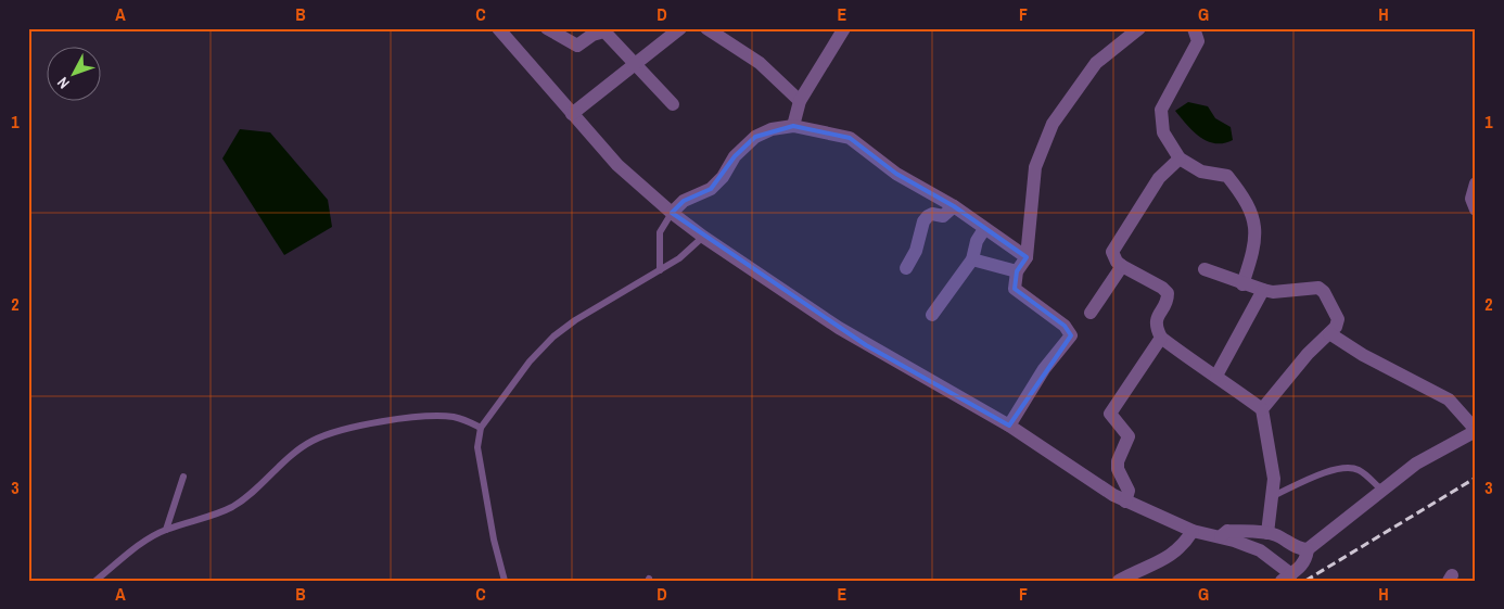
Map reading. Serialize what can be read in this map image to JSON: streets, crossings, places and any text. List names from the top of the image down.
{
  "north": "bottom left",
  "grid": {
    "columns": [
      "A",
      "B",
      "C",
      "D",
      "E",
      "F",
      "G",
      "H"
    ],
    "rows": ["1", "2", "3"]
  }
}
